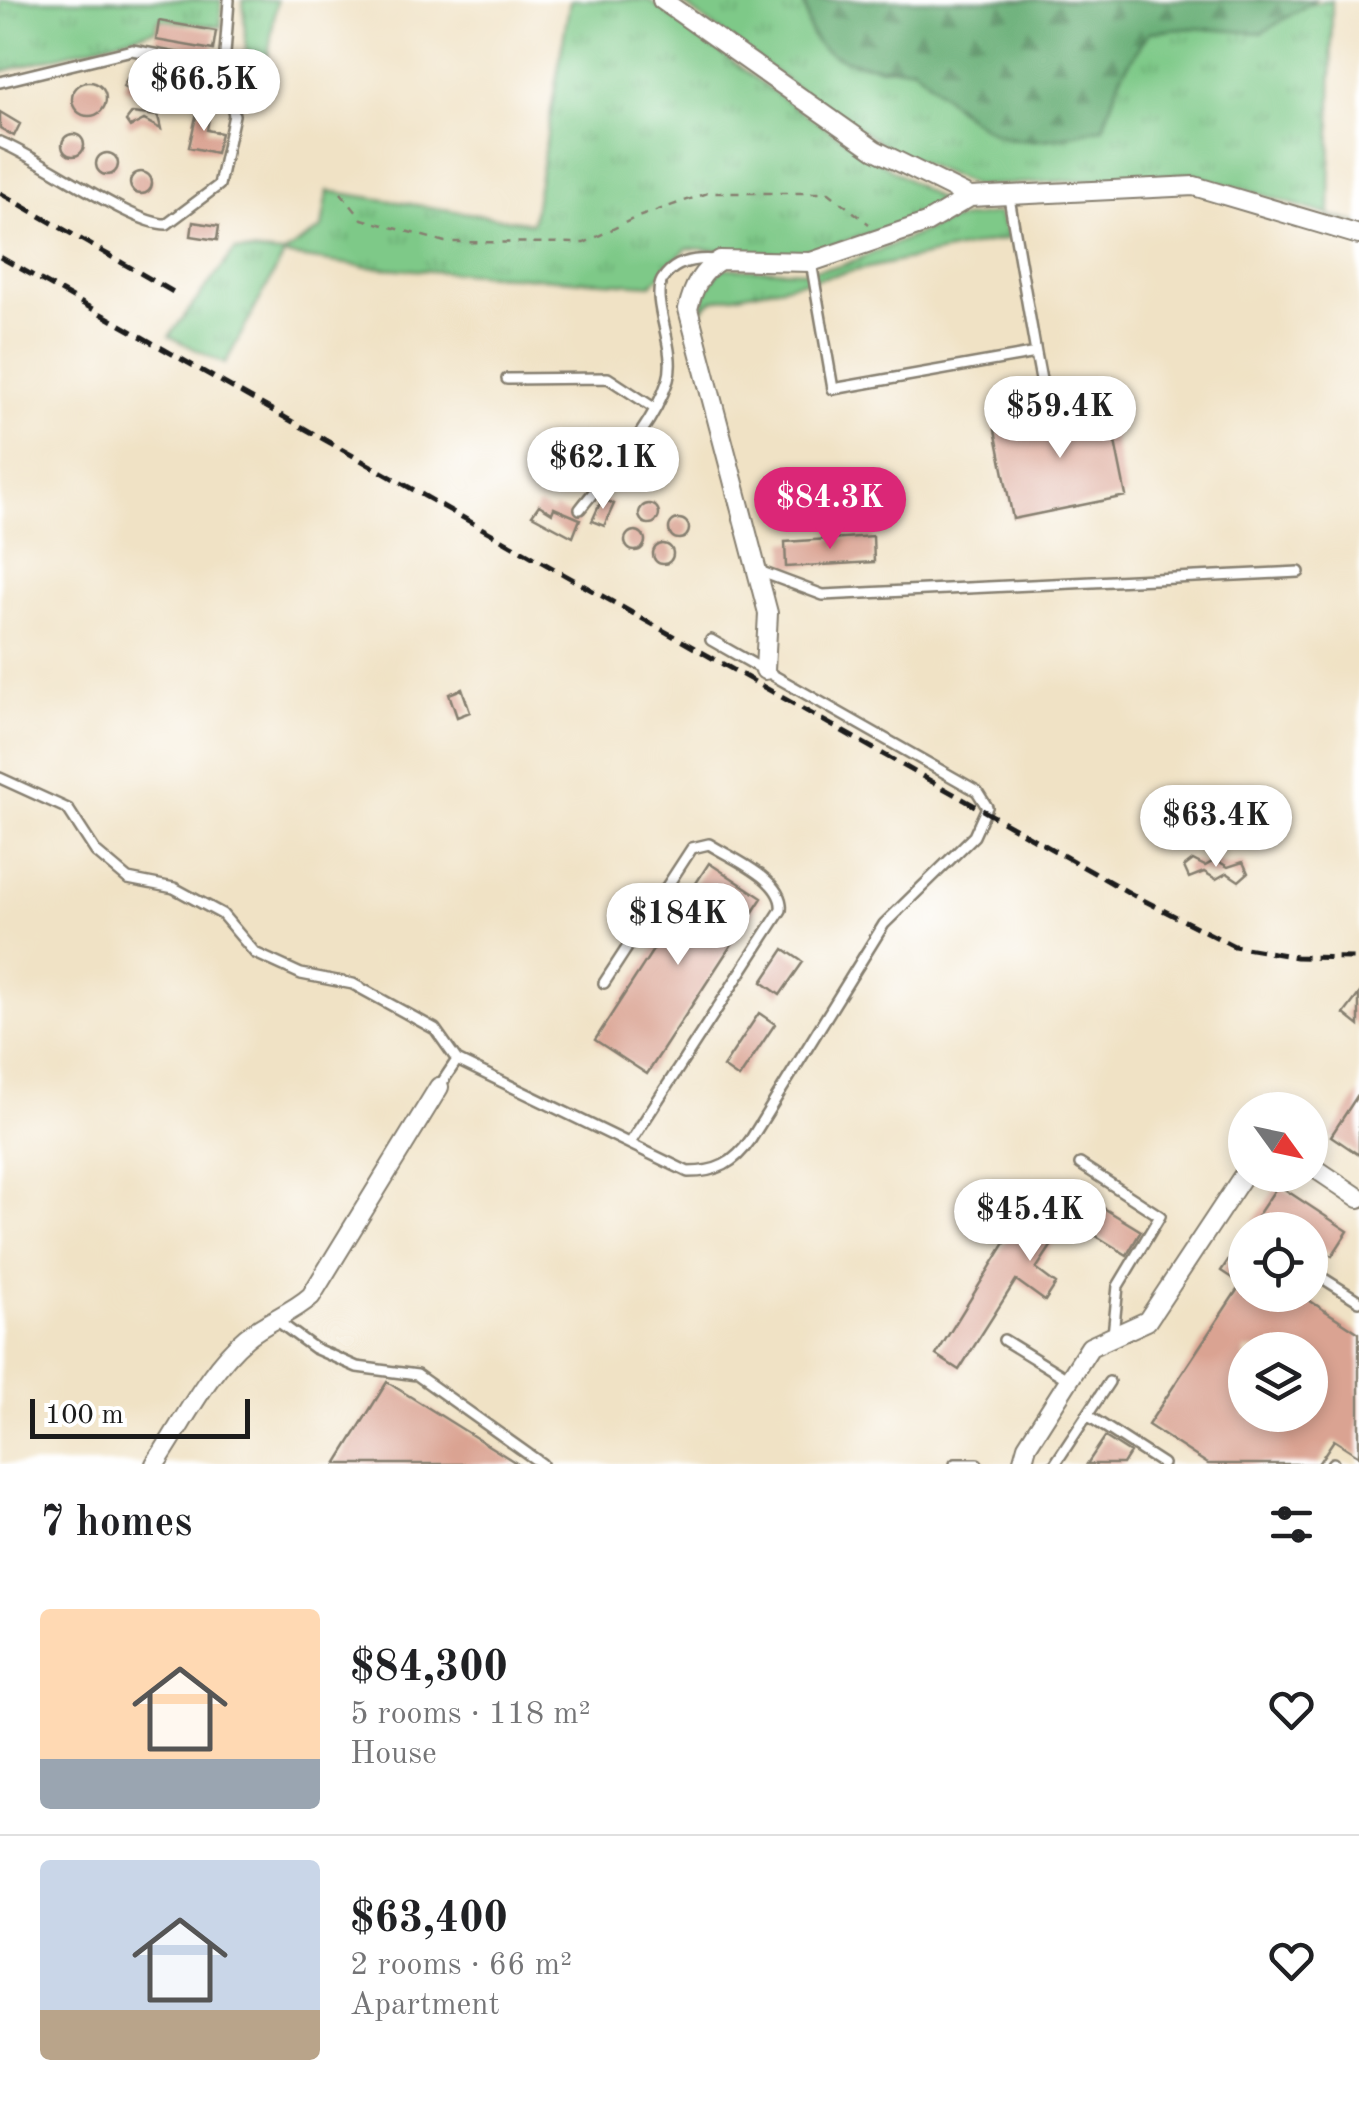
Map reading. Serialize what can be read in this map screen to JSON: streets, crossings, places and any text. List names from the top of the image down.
{
  "scale_bar": "100 m",
  "north": "bottom right",
  "page": {
    "price": [
      "$66.5K",
      "$59.4K",
      "$62.1K",
      "$84.3K",
      "$63.4K",
      "$184K",
      "$45.4K"
    ],
    "scale": "100 m",
    "heading": "7 homes",
    "list": [
      {
        "name": "$84,300",
        "note": "5 rooms · 118 m² · House"
      },
      {
        "name": "$63,400",
        "note": "2 rooms · 66 m² · Apartment"
      }
    ]
  }
}
